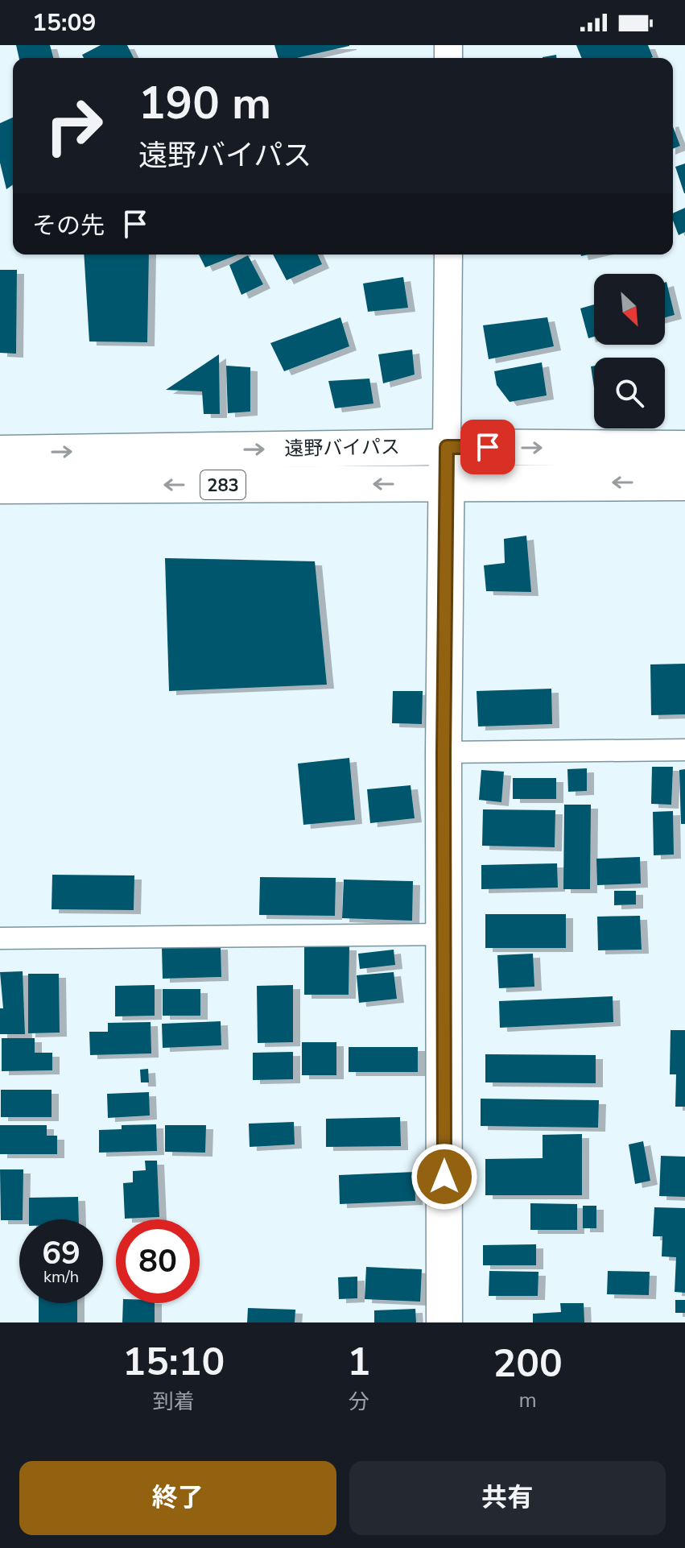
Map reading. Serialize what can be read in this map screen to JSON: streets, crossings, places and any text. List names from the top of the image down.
{
  "streets": {
    "highway": ["遠野バイパス", "283"]
  },
  "north": "bottom right",
  "page": {
    "status": "15:09",
    "turn": ["190 m", "遠野バイパス"],
    "then": "その先",
    "speed": "69 km/h",
    "limit": "80",
    "eta": [
      "15:10",
      "到着",
      "1",
      "分",
      "200",
      "m"
    ],
    "buttons": ["終了", "共有"]
  }
}
